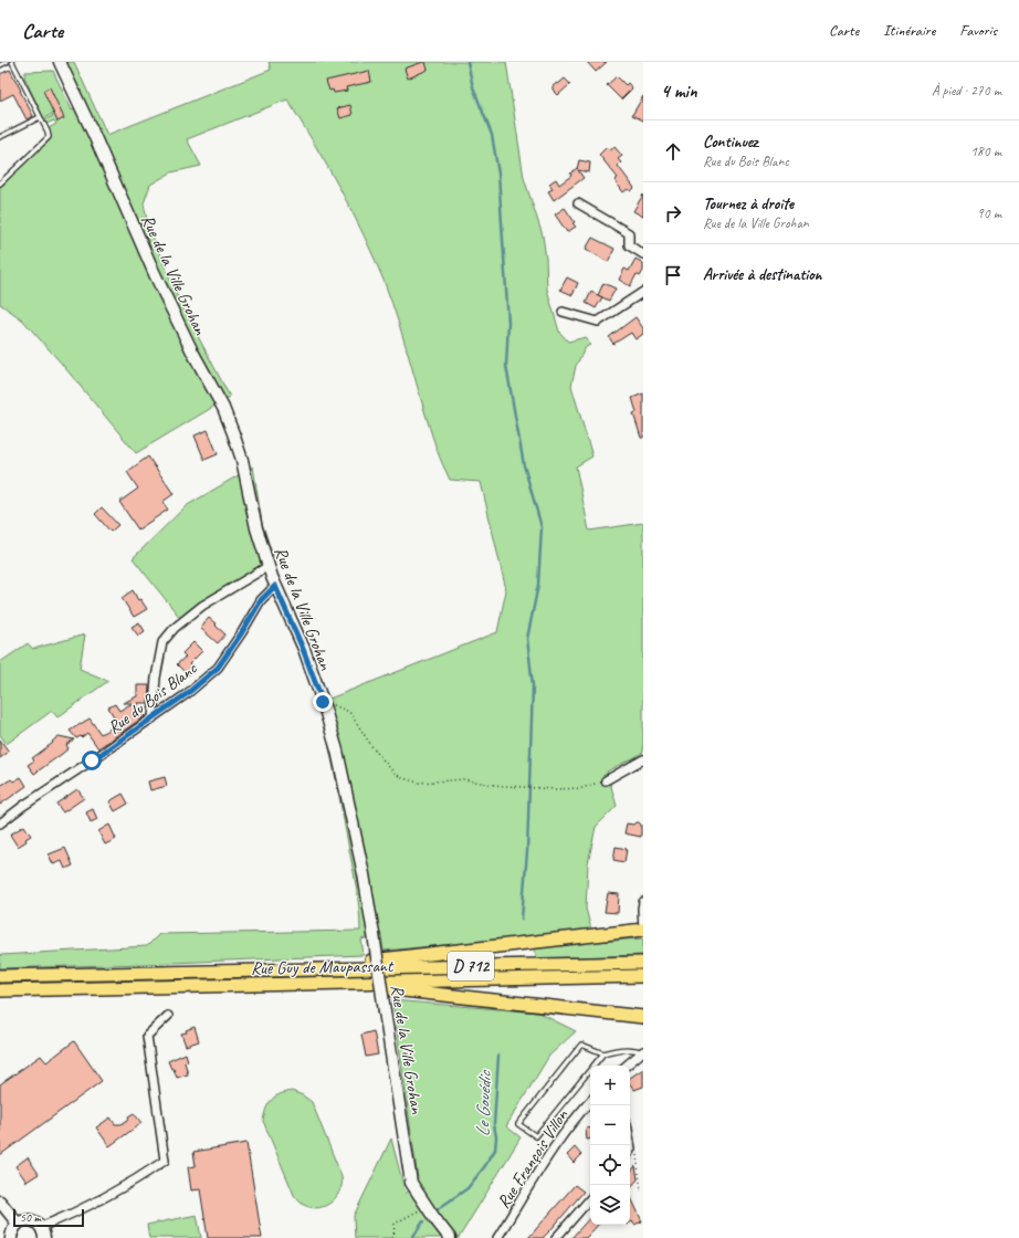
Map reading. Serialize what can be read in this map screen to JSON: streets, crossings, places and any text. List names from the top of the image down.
{
  "streets": {
    "main road": ["Rue Guy de Maupassant", "D 712"],
    "street": ["Rue de la Ville Grohan", "Rue du Bois Blanc", "Rue François Villon"]
  },
  "crossings": [
    ["Rue de la Ville Grohan", "Rue du Bois Blanc"]
  ],
  "water": ["Le Gouédic"],
  "scale_bar": "50 m",
  "page": {
    "header": "Carte",
    "nav": ["Carte", "Itinéraire", "Favoris"],
    "heading": ["4 min", "À pied · 270 m"],
    "list": [
      ["Continuez", "Rue du Bois Blanc", "180 m"],
      ["Tournez à droite", "Rue de la Ville Grohan", "90 m"],
      "Arrivée à destination"
    ],
    "map_buttons": ["+", "−"],
    "scale": "50 m"
  }
}
